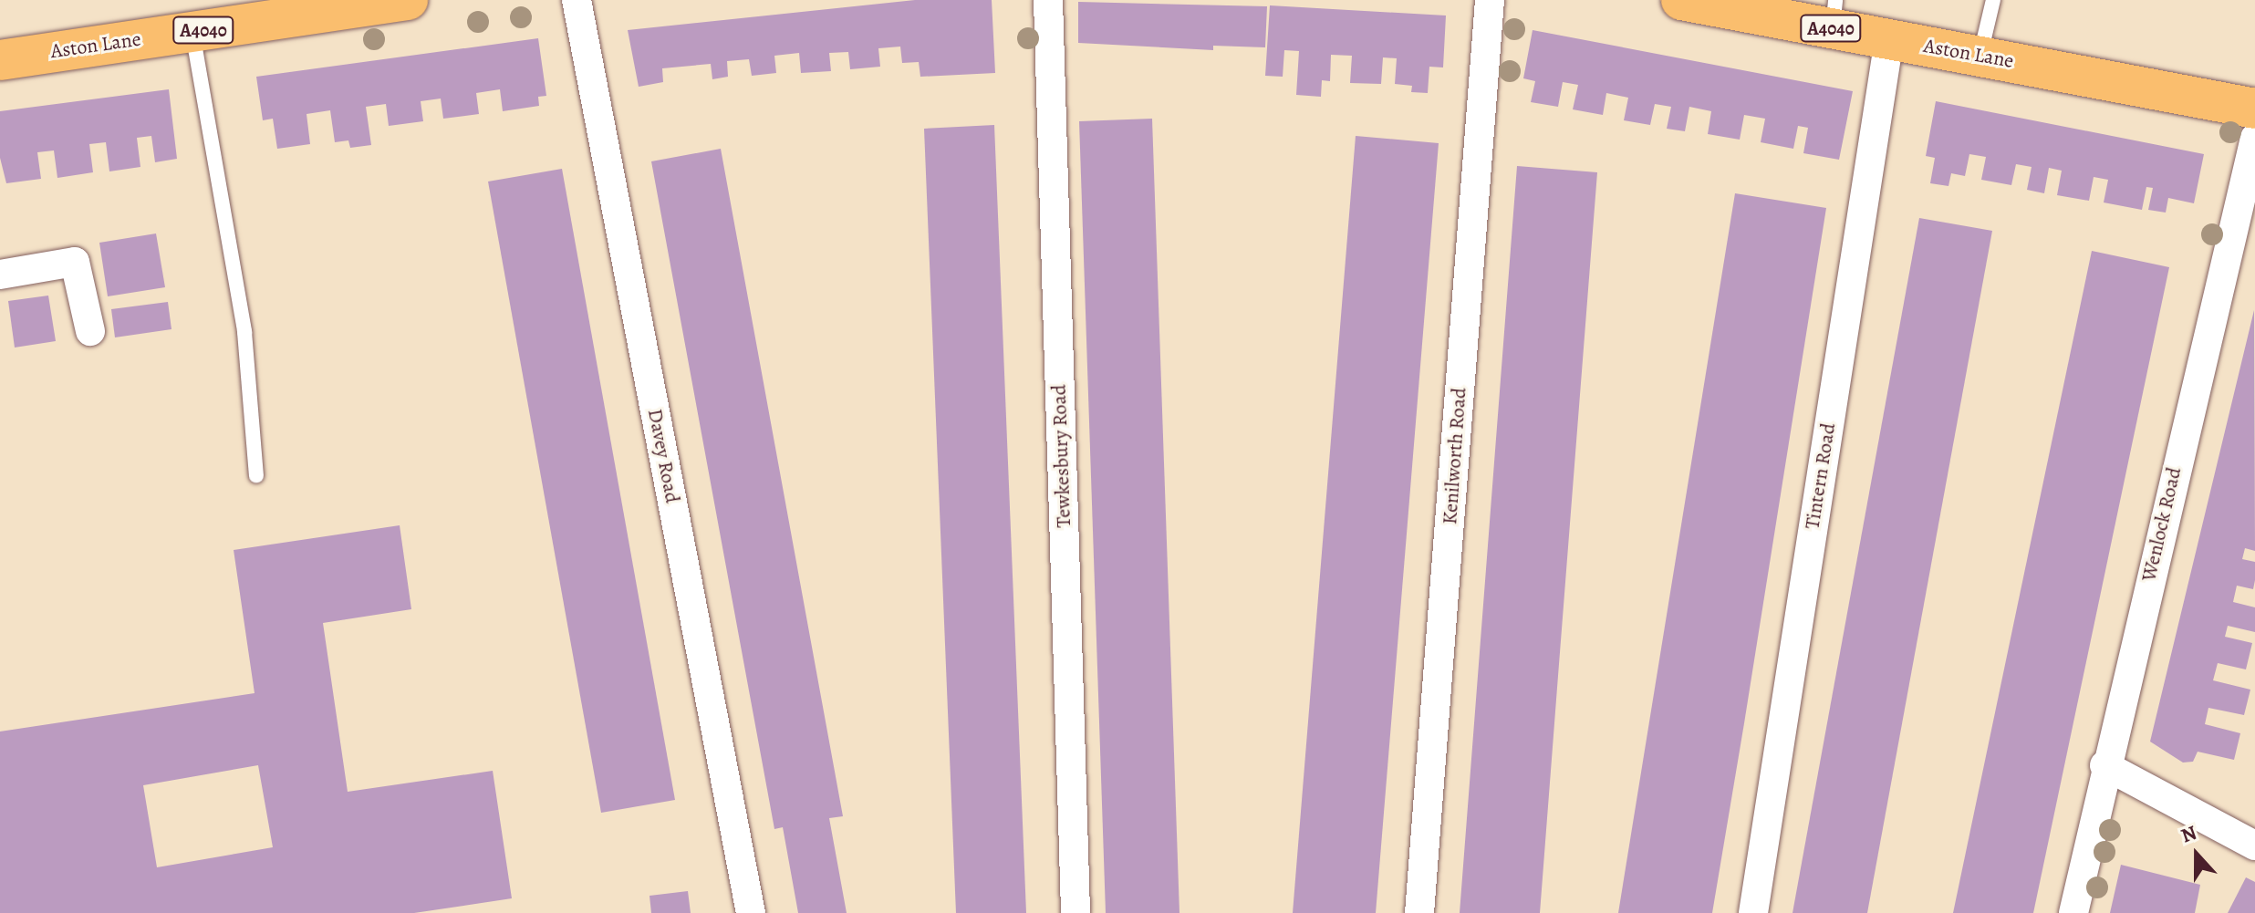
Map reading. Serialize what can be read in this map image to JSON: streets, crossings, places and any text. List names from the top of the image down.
{
  "streets": {
    "main road": ["A4040", "Aston Lane"],
    "street": [
      "Davey Road",
      "Tewkesbury Road",
      "Kenilworth Road",
      "Tintern Road",
      "Wenlock Road"
    ]
  },
  "crossings": [
    ["Aston Lane", "Tintern Road"]
  ],
  "north": "top"
}
